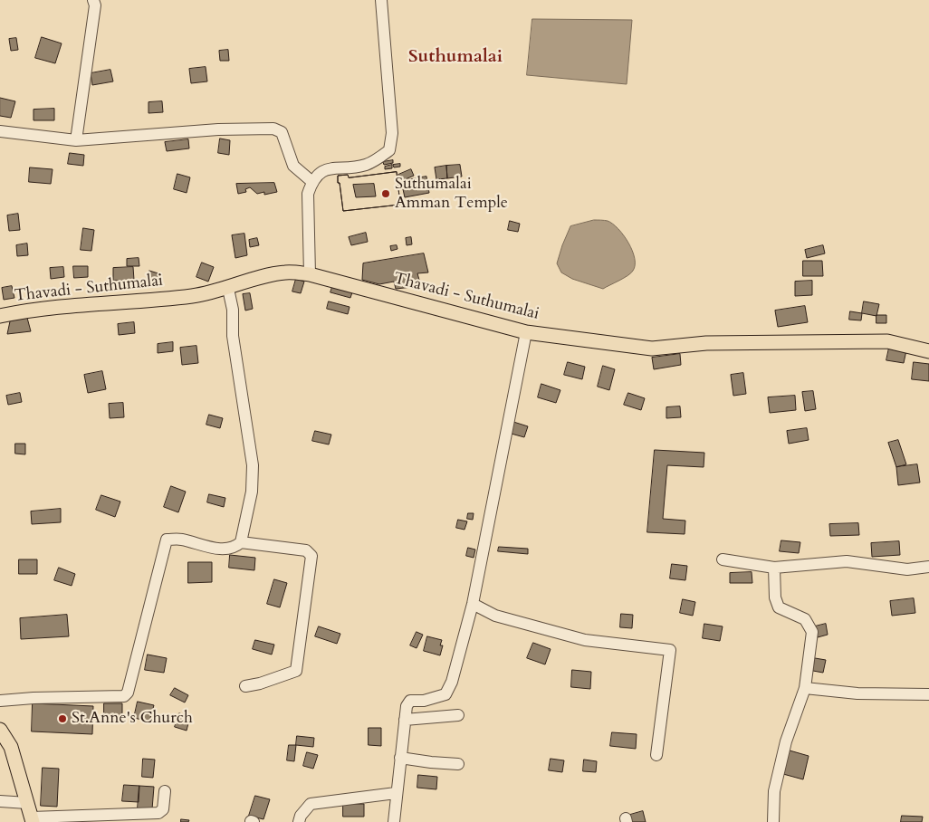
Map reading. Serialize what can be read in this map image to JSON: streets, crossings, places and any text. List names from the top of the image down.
{
  "streets": {
    "main road": ["Thavadi - Suthumalai"]
  },
  "districts": ["Suthumalai"],
  "places": ["Suthumalai Amman Temple", "St.Anne's Church"]
}
